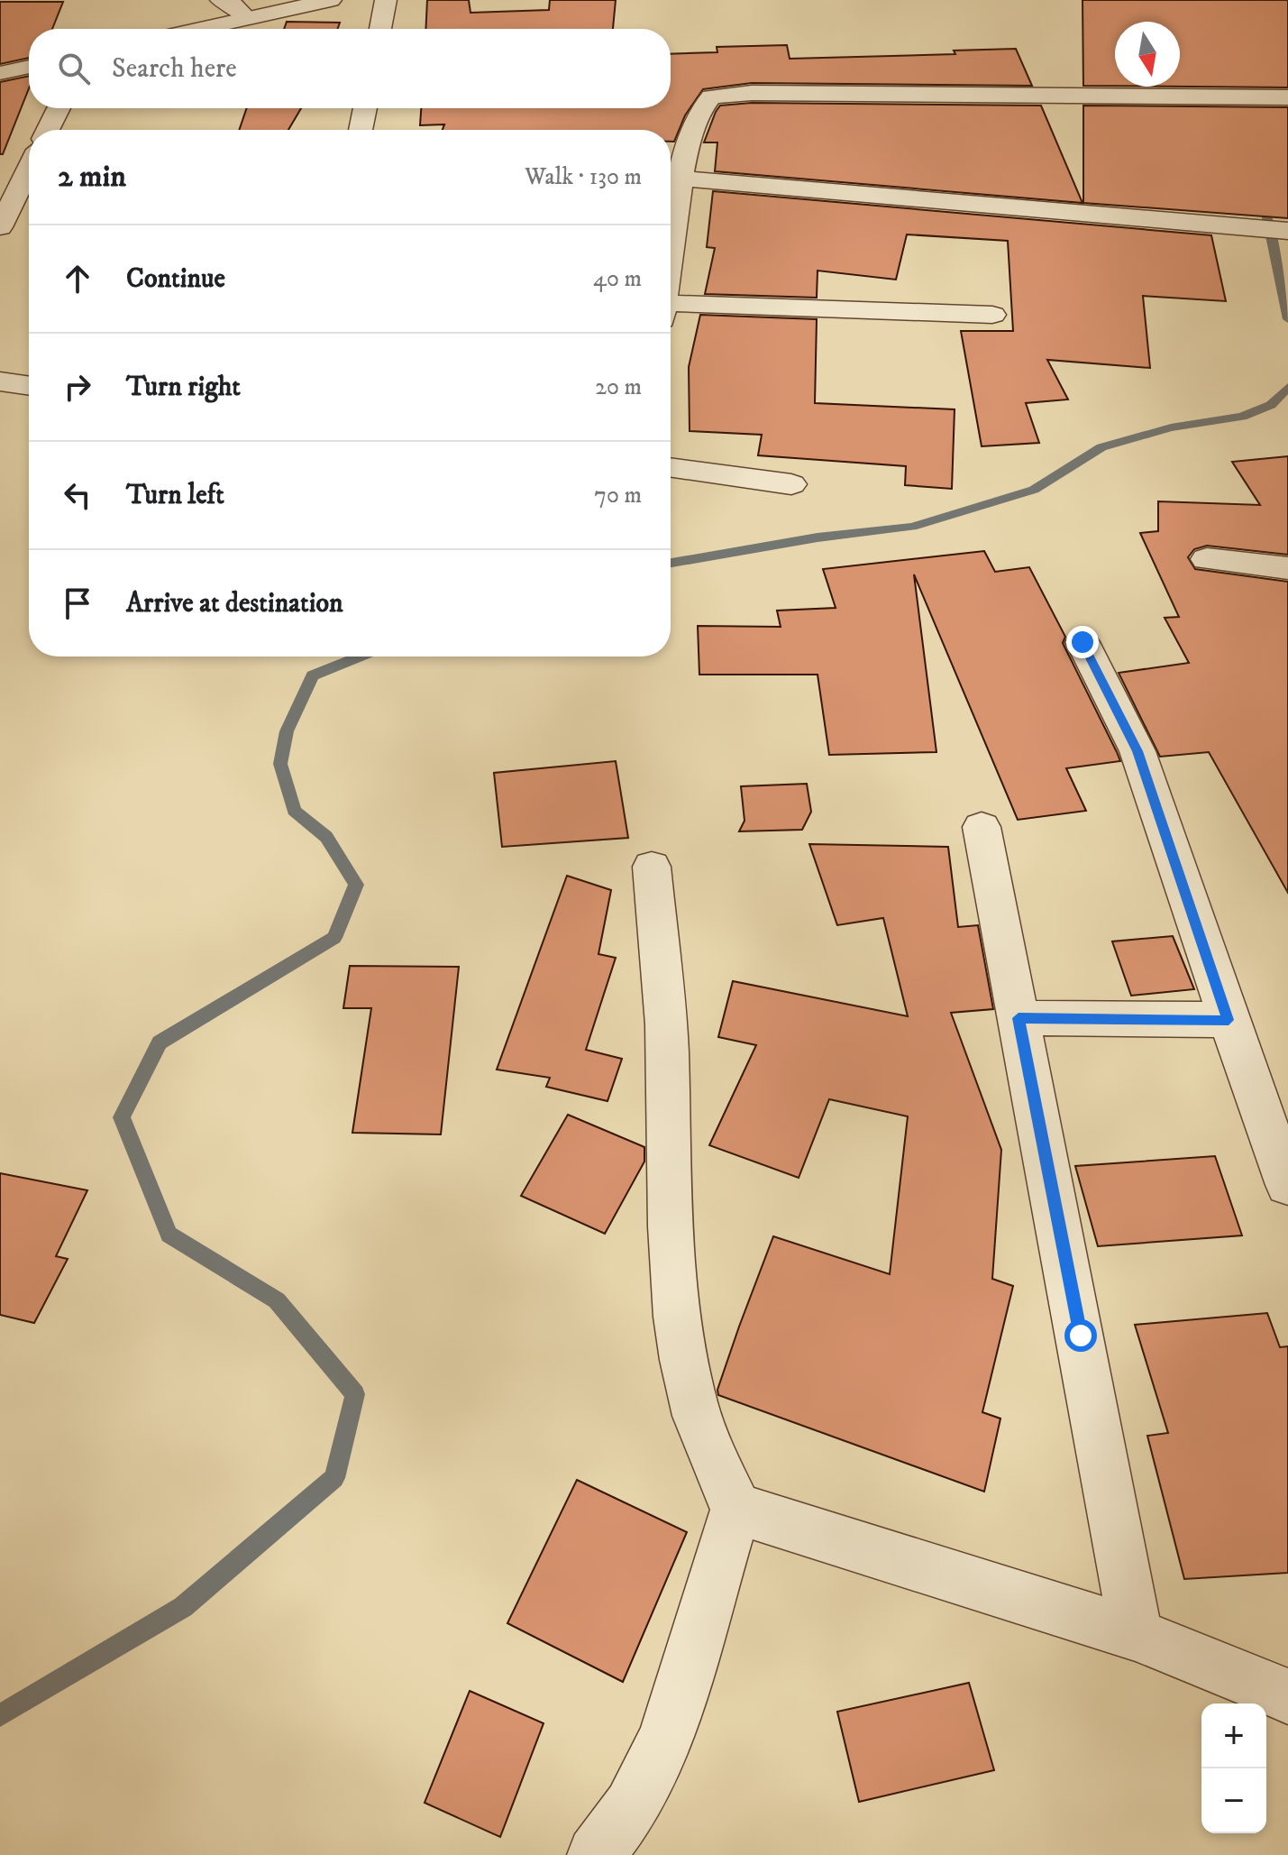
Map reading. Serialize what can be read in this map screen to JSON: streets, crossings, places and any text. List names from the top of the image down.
{
  "north": "bottom",
  "page": {
    "search": "Search here",
    "heading": ["2 min", "Walk · 130 m"],
    "list": [
      ["Continue", "40 m"],
      ["Turn right", "20 m"],
      ["Turn left", "70 m"],
      "Arrive at destination"
    ],
    "map_buttons": ["+", "−"]
  }
}
